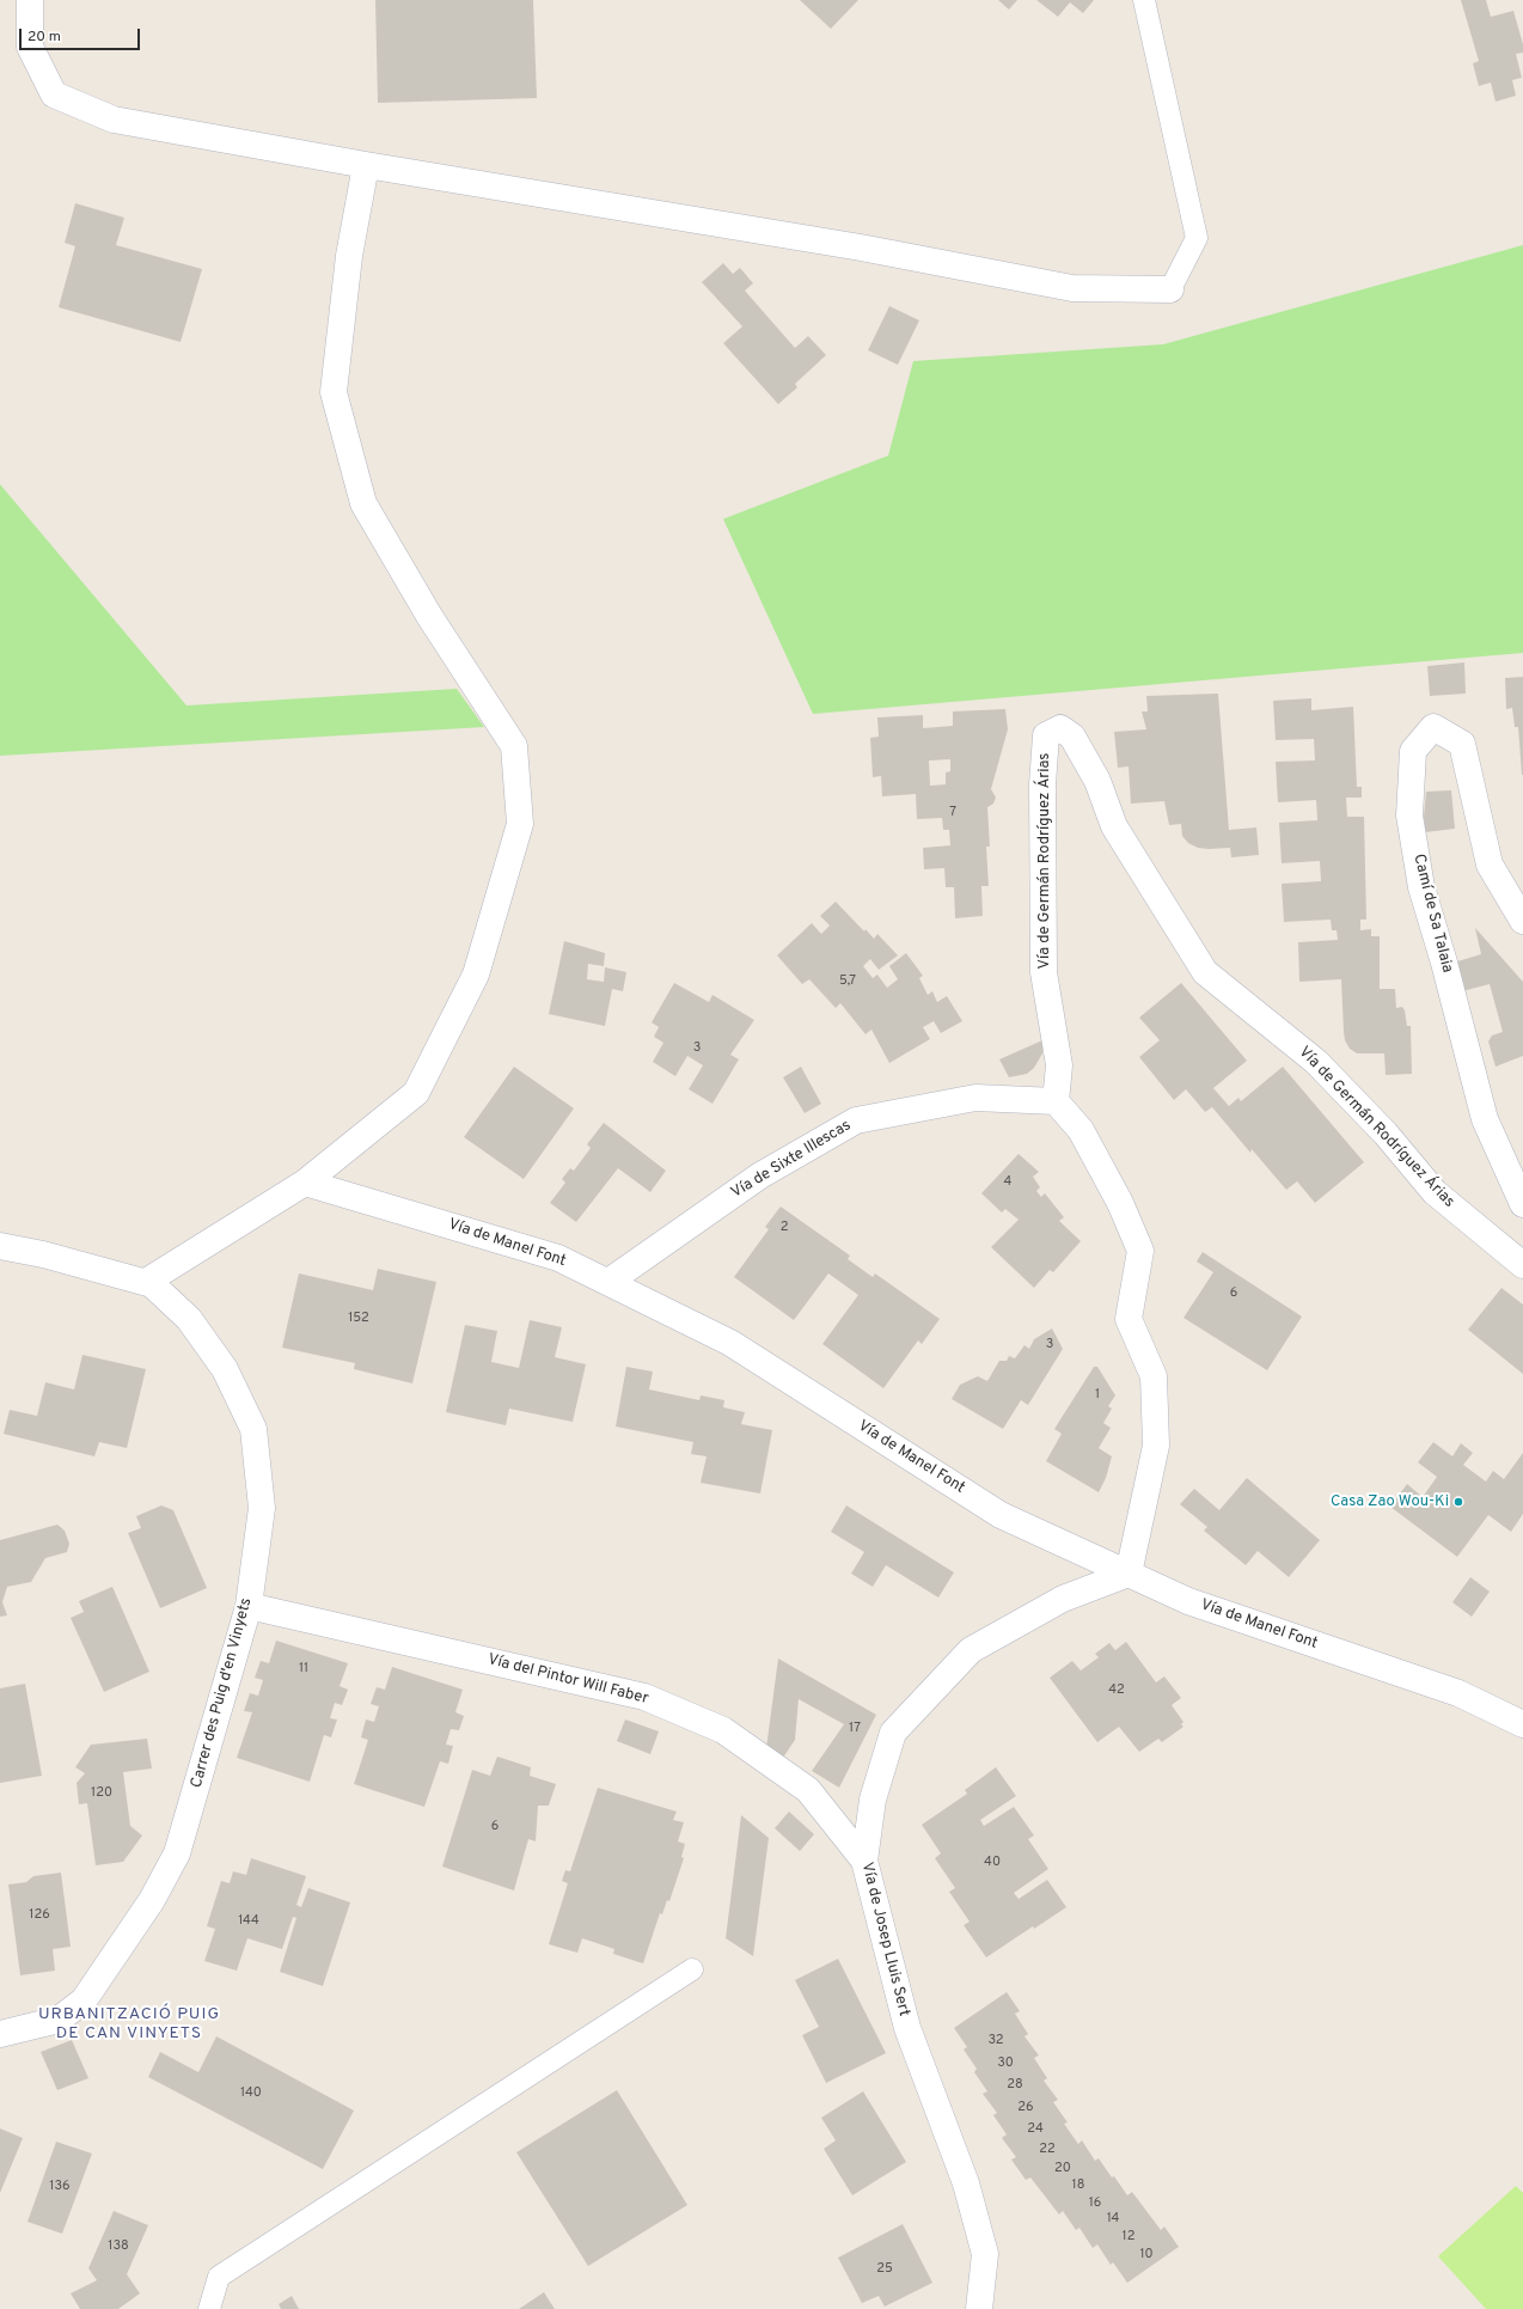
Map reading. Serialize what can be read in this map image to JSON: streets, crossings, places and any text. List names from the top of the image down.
{
  "streets": {
    "street": [
      "Vía de Germán Rodríguez Árias",
      "Camí de Sa Talaia",
      "Vía de Sixte Illescas",
      "Vía de Manel Font",
      "Vía del Pintor Will Faber",
      "Carrer des Puig d'en Vinyets",
      "Vía de Josep Lluis Sert"
    ]
  },
  "crossings": [
    ["Vía de Germán Rodríguez Árias", "Vía de Sixte Illescas"],
    ["Vía de Sixte Illescas", "Vía de Manel Font"],
    ["Vía de Manel Font", "Vía de Josep Lluis Sert"],
    ["Vía del Pintor Will Faber", "Carrer des Puig d'en Vinyets"],
    ["Vía del Pintor Will Faber", "Vía de Josep Lluis Sert"]
  ],
  "districts": ["URBANITZACIÓ PUIG DE CAN VINYETS"],
  "places": ["Casa Zao Wou-Ki"],
  "house_numbers": [
    "7",
    "5,7",
    "3",
    "4",
    "2",
    "6",
    "152",
    "3",
    "1",
    "11",
    "42",
    "17",
    "120",
    "6",
    "40",
    "126",
    "144",
    "32",
    "30",
    "28",
    "140",
    "26",
    "24",
    "22",
    "20",
    "18",
    "136",
    "16",
    "14",
    "12",
    "138",
    "10",
    "25"
  ],
  "scale_bar": "20 m"
}
